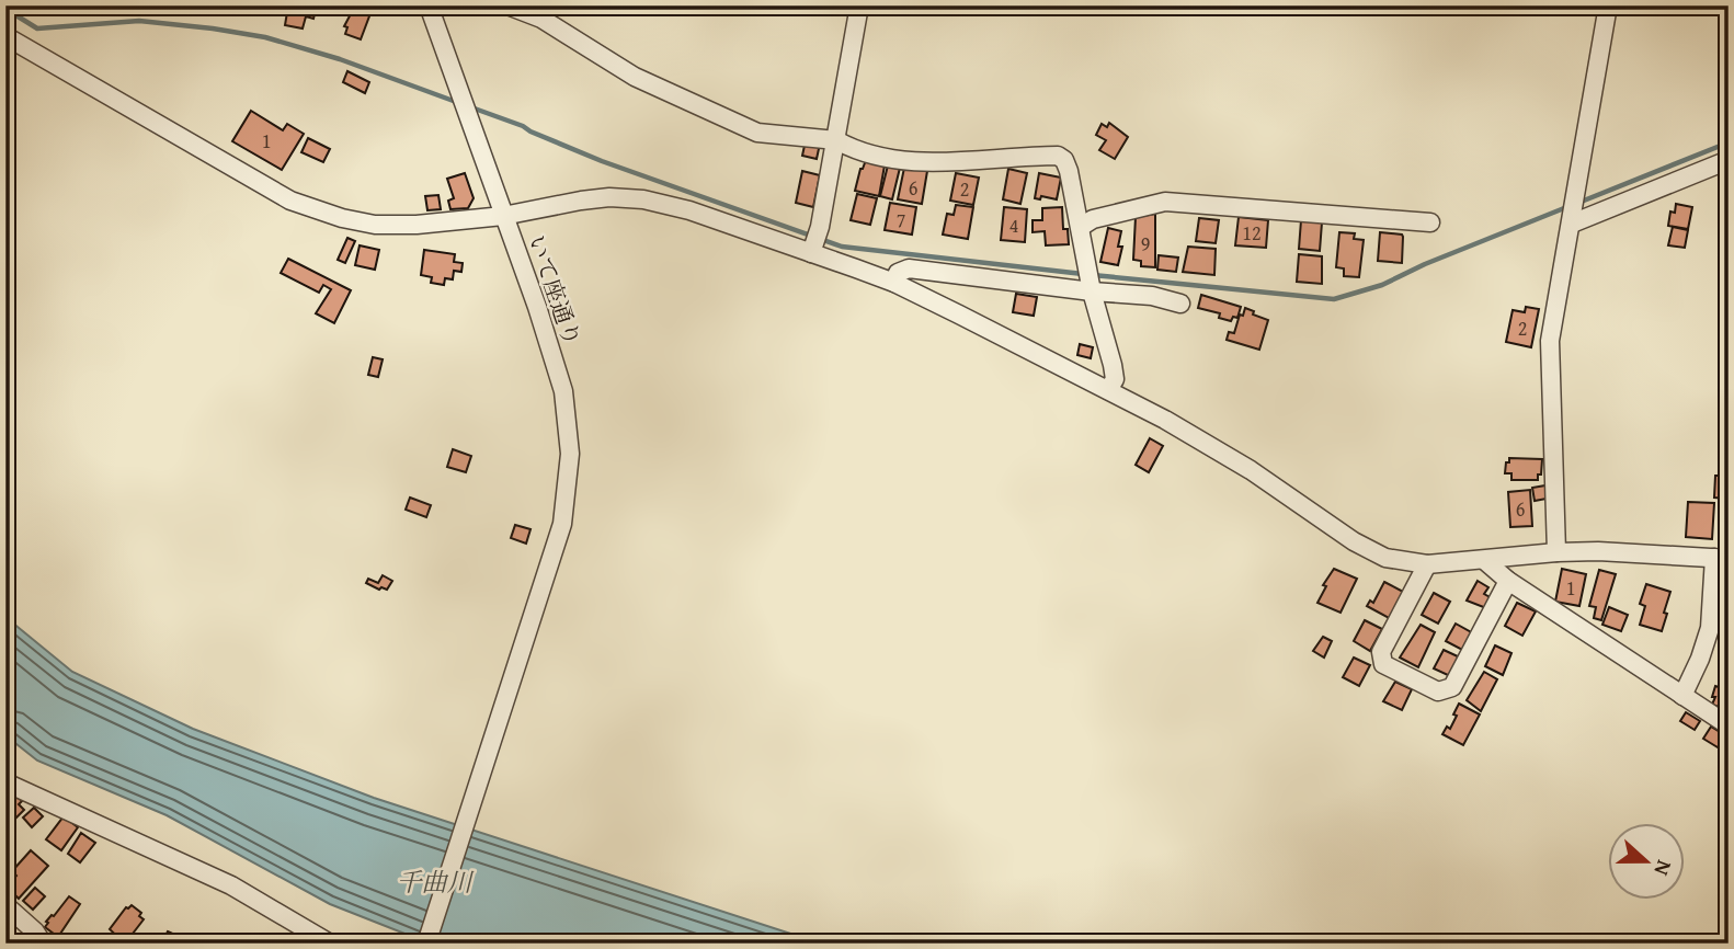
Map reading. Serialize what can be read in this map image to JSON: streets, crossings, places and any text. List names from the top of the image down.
{
  "streets": {
    "street": ["いて座通り"]
  },
  "water": ["千曲川"],
  "house_numbers": [
    "1",
    "6",
    "2",
    "7",
    "4",
    "12",
    "9",
    "2",
    "6",
    "1"
  ],
  "north": "right"
}
